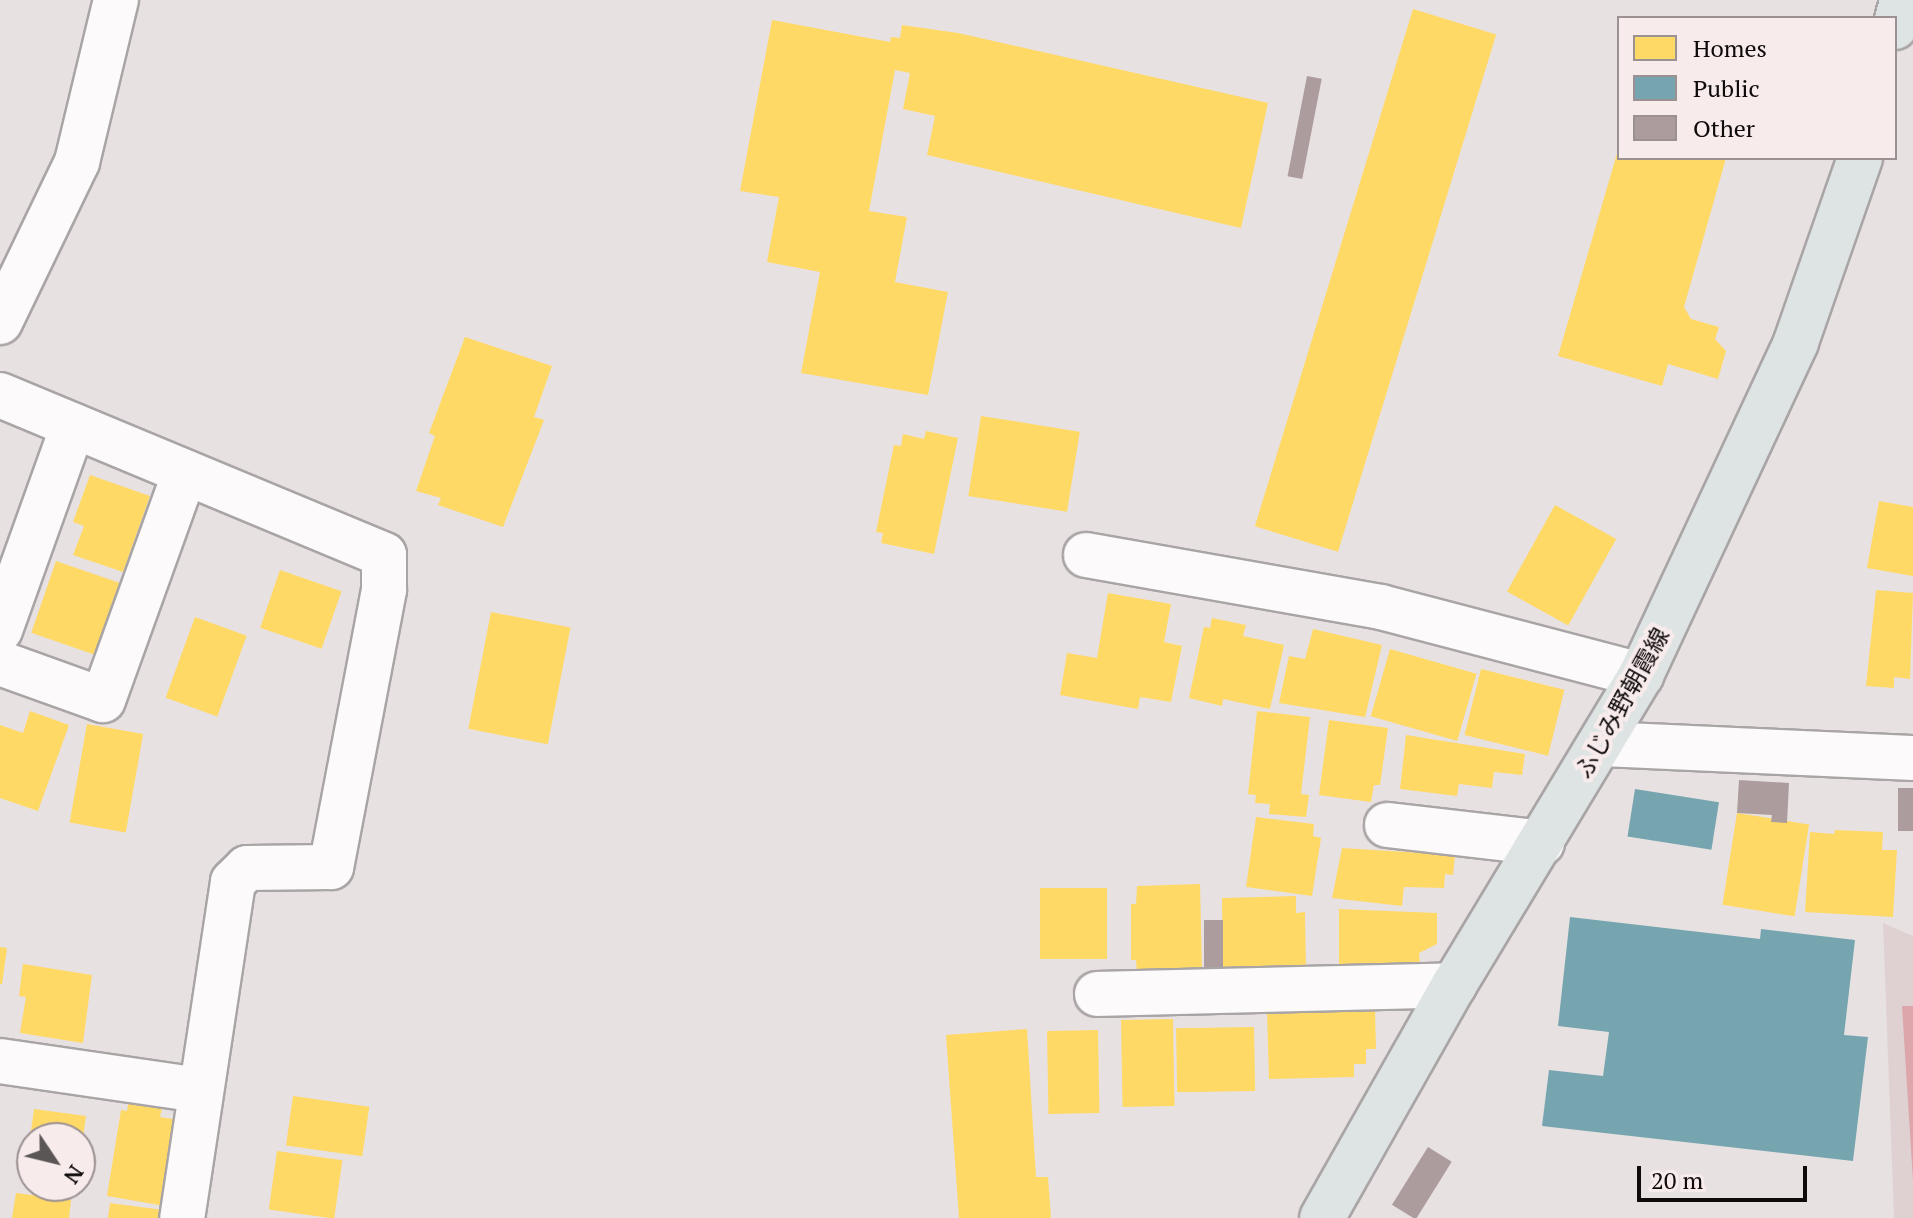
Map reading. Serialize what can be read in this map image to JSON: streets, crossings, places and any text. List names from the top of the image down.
{
  "streets": {
    "main road": ["ふじみ野朝霞線"]
  },
  "legend": ["Homes", "Public", "Other"],
  "scale_bar": "20 m",
  "north": "bottom right"
}
